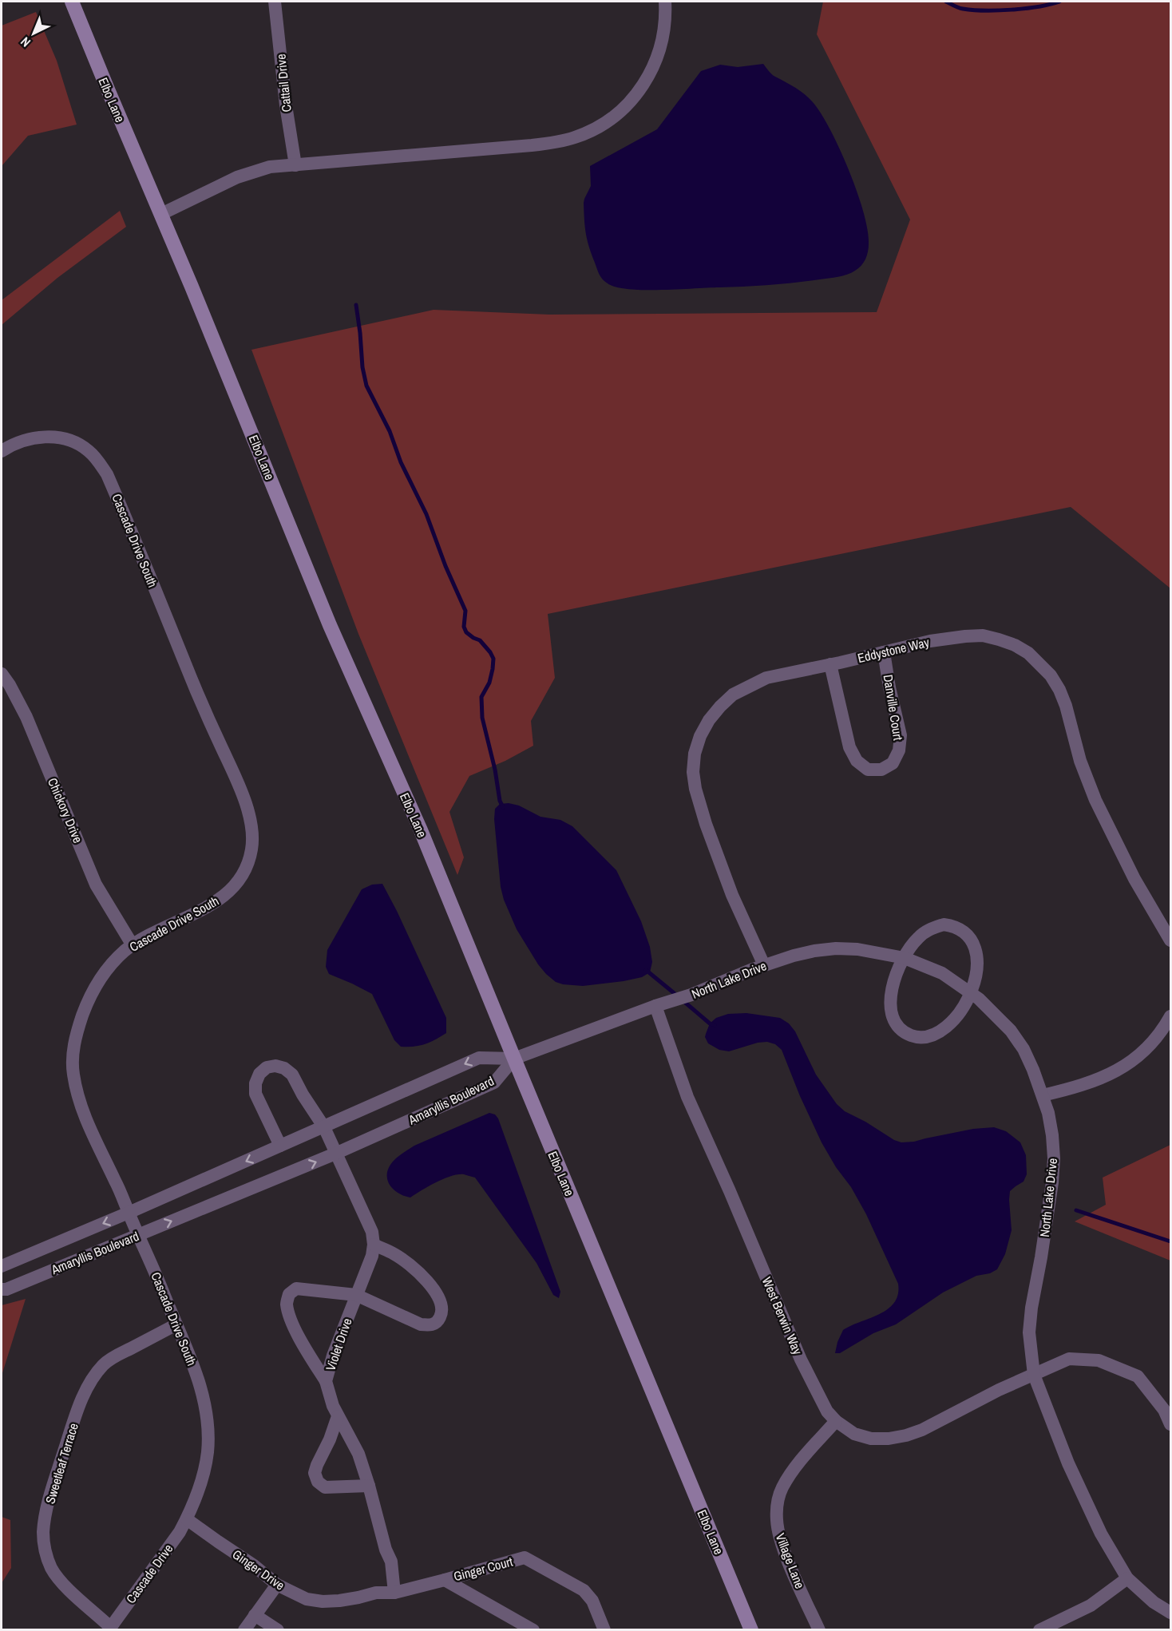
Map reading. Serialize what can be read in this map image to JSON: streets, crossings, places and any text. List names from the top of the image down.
{
  "streets": {
    "street": [
      "Cattail Drive",
      "Elbo Lane",
      "Cascade Drive South",
      "Eddystone Way",
      "Danville Court",
      "Chickory Drive",
      "North Lake Drive",
      "Amaryllis Boulevard",
      "West Berwin Way",
      "Violet Drive",
      "Sweetleaf Terrace",
      "Village Lane",
      "Ginger Court",
      "Ginger Drive",
      "Cascade Drive"
    ]
  },
  "crossings": [
    ["Elbo Lane", "North Lake Drive"],
    ["Elbo Lane", "Amaryllis Boulevard"],
    ["Cascade Drive South", "Chickory Drive"],
    ["Cascade Drive South", "Amaryllis Boulevard"],
    ["Cascade Drive South", "Sweetleaf Terrace"],
    ["Cascade Drive South", "Ginger Drive"],
    ["Cascade Drive South", "Cascade Drive"],
    ["Eddystone Way", "Danville Court"],
    ["Eddystone Way", "North Lake Drive"],
    ["North Lake Drive", "Amaryllis Boulevard"],
    ["North Lake Drive", "West Berwin Way"],
    ["West Berwin Way", "Village Lane"],
    ["Violet Drive", "Ginger Court"],
    ["Violet Drive", "Ginger Drive"],
    ["Sweetleaf Terrace", "Cascade Drive"],
    ["Ginger Court", "Ginger Drive"],
    ["Ginger Drive", "Cascade Drive"]
  ],
  "north": "bottom left"
}
